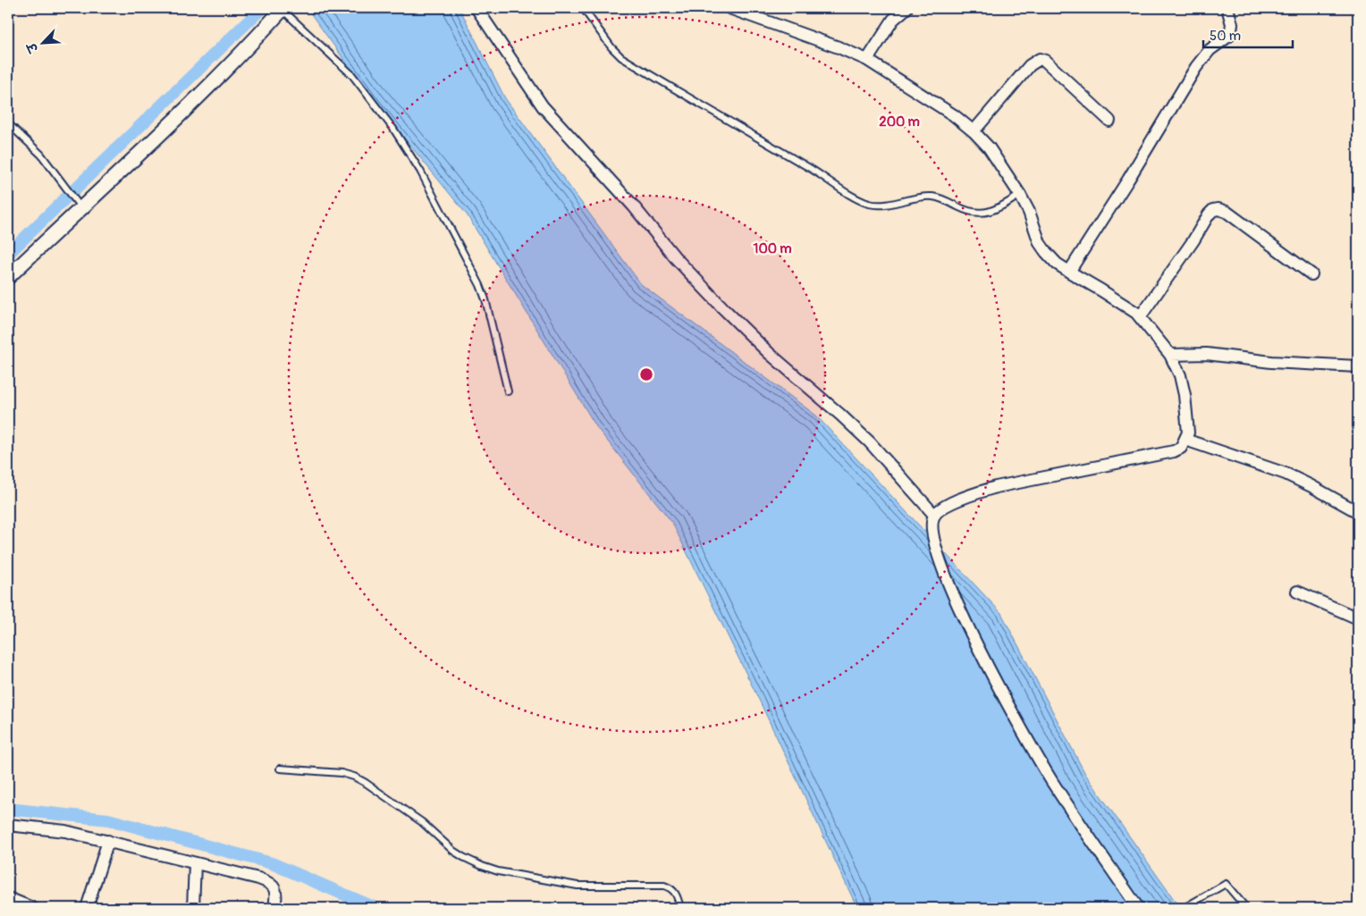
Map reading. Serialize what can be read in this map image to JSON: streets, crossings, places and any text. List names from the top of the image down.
{
  "scale_bar": "50 m",
  "north": "bottom left",
  "rings": ["200 m", "100 m"]
}
